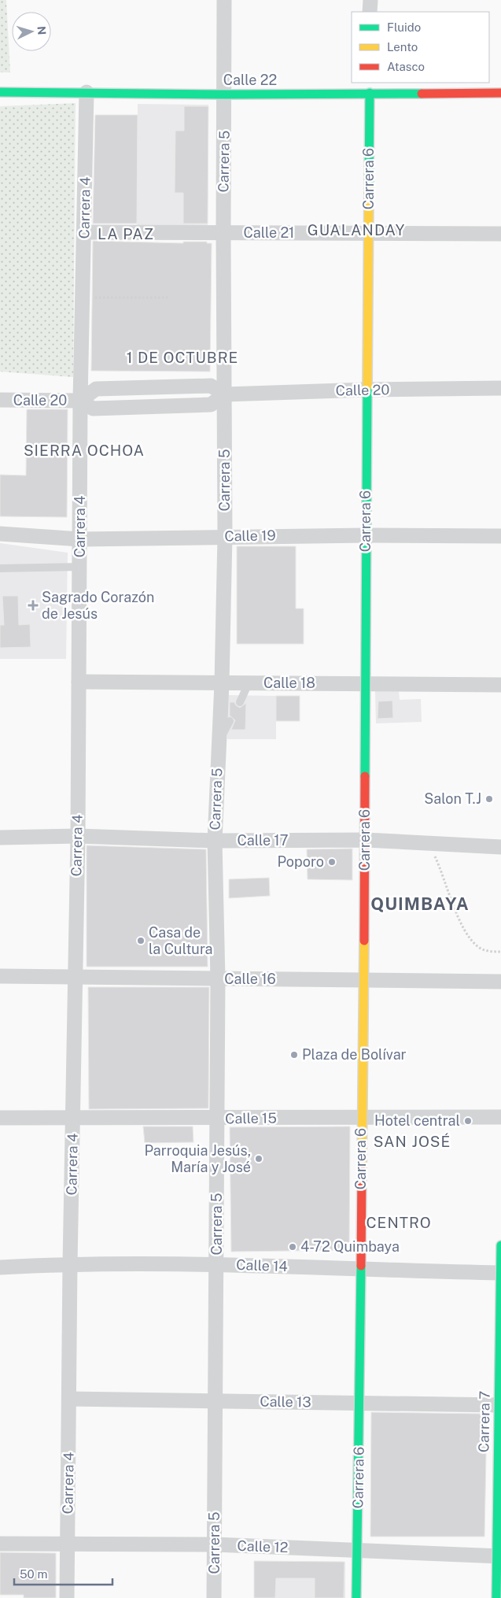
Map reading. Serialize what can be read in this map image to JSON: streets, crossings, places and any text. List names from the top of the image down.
{
  "streets": {
    "main road": ["Calle 22", "Carrera 6", "Carrera 7"],
    "street": [
      "Carrera 5",
      "Carrera 4",
      "Calle 21",
      "Calle 20",
      "Calle 19",
      "Calle 18",
      "Calle 17",
      "Calle 16",
      "Calle 15",
      "Calle 14",
      "Calle 13",
      "Calle 12"
    ]
  },
  "crossings": [
    ["Calle 22", "Carrera 5"],
    ["Calle 22", "Carrera 6"],
    ["Calle 22", "Carrera 4"],
    ["Carrera 5", "Calle 21"],
    ["Carrera 5", "Calle 20"],
    ["Carrera 5", "Calle 19"],
    ["Carrera 5", "Calle 18"],
    ["Carrera 5", "Calle 17"],
    ["Carrera 5", "Calle 16"],
    ["Carrera 5", "Calle 15"],
    ["Carrera 5", "Calle 14"],
    ["Carrera 5", "Calle 13"],
    ["Carrera 5", "Calle 12"],
    ["Carrera 6", "Calle 21"],
    ["Carrera 6", "Calle 20"],
    ["Carrera 6", "Calle 19"],
    ["Carrera 6", "Calle 18"],
    ["Carrera 6", "Calle 17"],
    ["Carrera 6", "Calle 16"],
    ["Carrera 6", "Calle 15"],
    ["Carrera 6", "Calle 14"],
    ["Carrera 6", "Calle 13"],
    ["Carrera 6", "Calle 12"],
    ["Carrera 4", "Calle 21"],
    ["Carrera 4", "Calle 20"],
    ["Carrera 4", "Calle 19"],
    ["Carrera 4", "Calle 18"],
    ["Carrera 4", "Calle 17"],
    ["Carrera 4", "Calle 16"],
    ["Carrera 4", "Calle 15"],
    ["Carrera 4", "Calle 14"],
    ["Carrera 4", "Calle 13"],
    ["Carrera 4", "Calle 12"],
    ["Calle 14", "Carrera 7"],
    ["Calle 13", "Carrera 7"],
    ["Carrera 7", "Calle 12"]
  ],
  "districts": [
    "GUALANDAY",
    "LA PAZ",
    "1 DE OCTUBRE",
    "SIERRA OCHOA",
    "QUIMBAYA",
    "SAN JOSÉ",
    "CENTRO"
  ],
  "places": {
    "health": ["Sagrado Corazón de Jesús"],
    "other": [
      "Salon T.J",
      "Poporo",
      "Casa de la Cultura",
      "Plaza de Bolívar",
      "Hotel central",
      "Parroquia Jesús, María y José",
      "4-72 Quimbaya"
    ]
  },
  "legend": ["Fluido", "Lento", "Atasco"],
  "scale_bar": "50 m",
  "north": "right"
}
